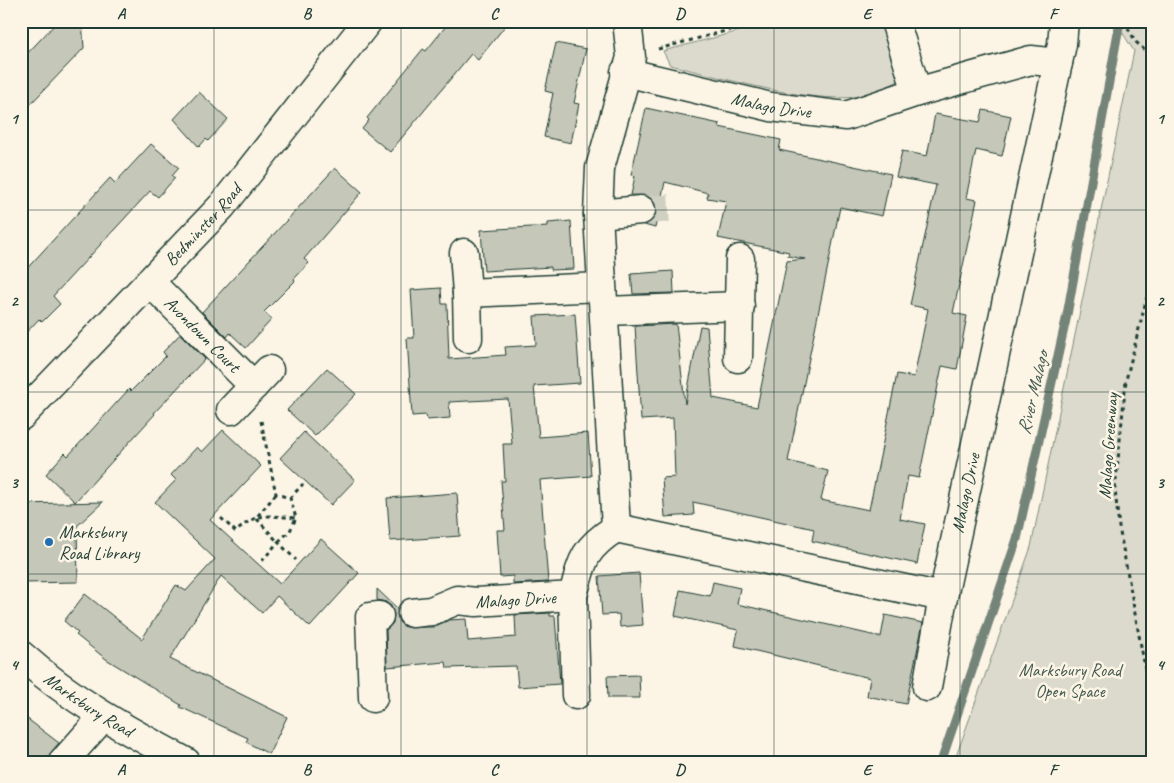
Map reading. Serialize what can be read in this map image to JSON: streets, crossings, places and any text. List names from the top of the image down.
{
  "streets": {
    "street": [
      "Malago Drive",
      "Bedminster Road",
      "Avondown Court",
      "Marksbury Road"
    ],
    "path": ["Malago Greenway"]
  },
  "crossings": [
    ["Bedminster Road", "Avondown Court"]
  ],
  "water": ["River Malago"],
  "parks": ["Marksbury Road Open Space"],
  "places": ["Marksbury Road Library"],
  "grid": {
    "columns": [
      "A",
      "B",
      "C",
      "D",
      "E",
      "F"
    ],
    "rows": [
      "1",
      "2",
      "3",
      "4"
    ]
  }
}
